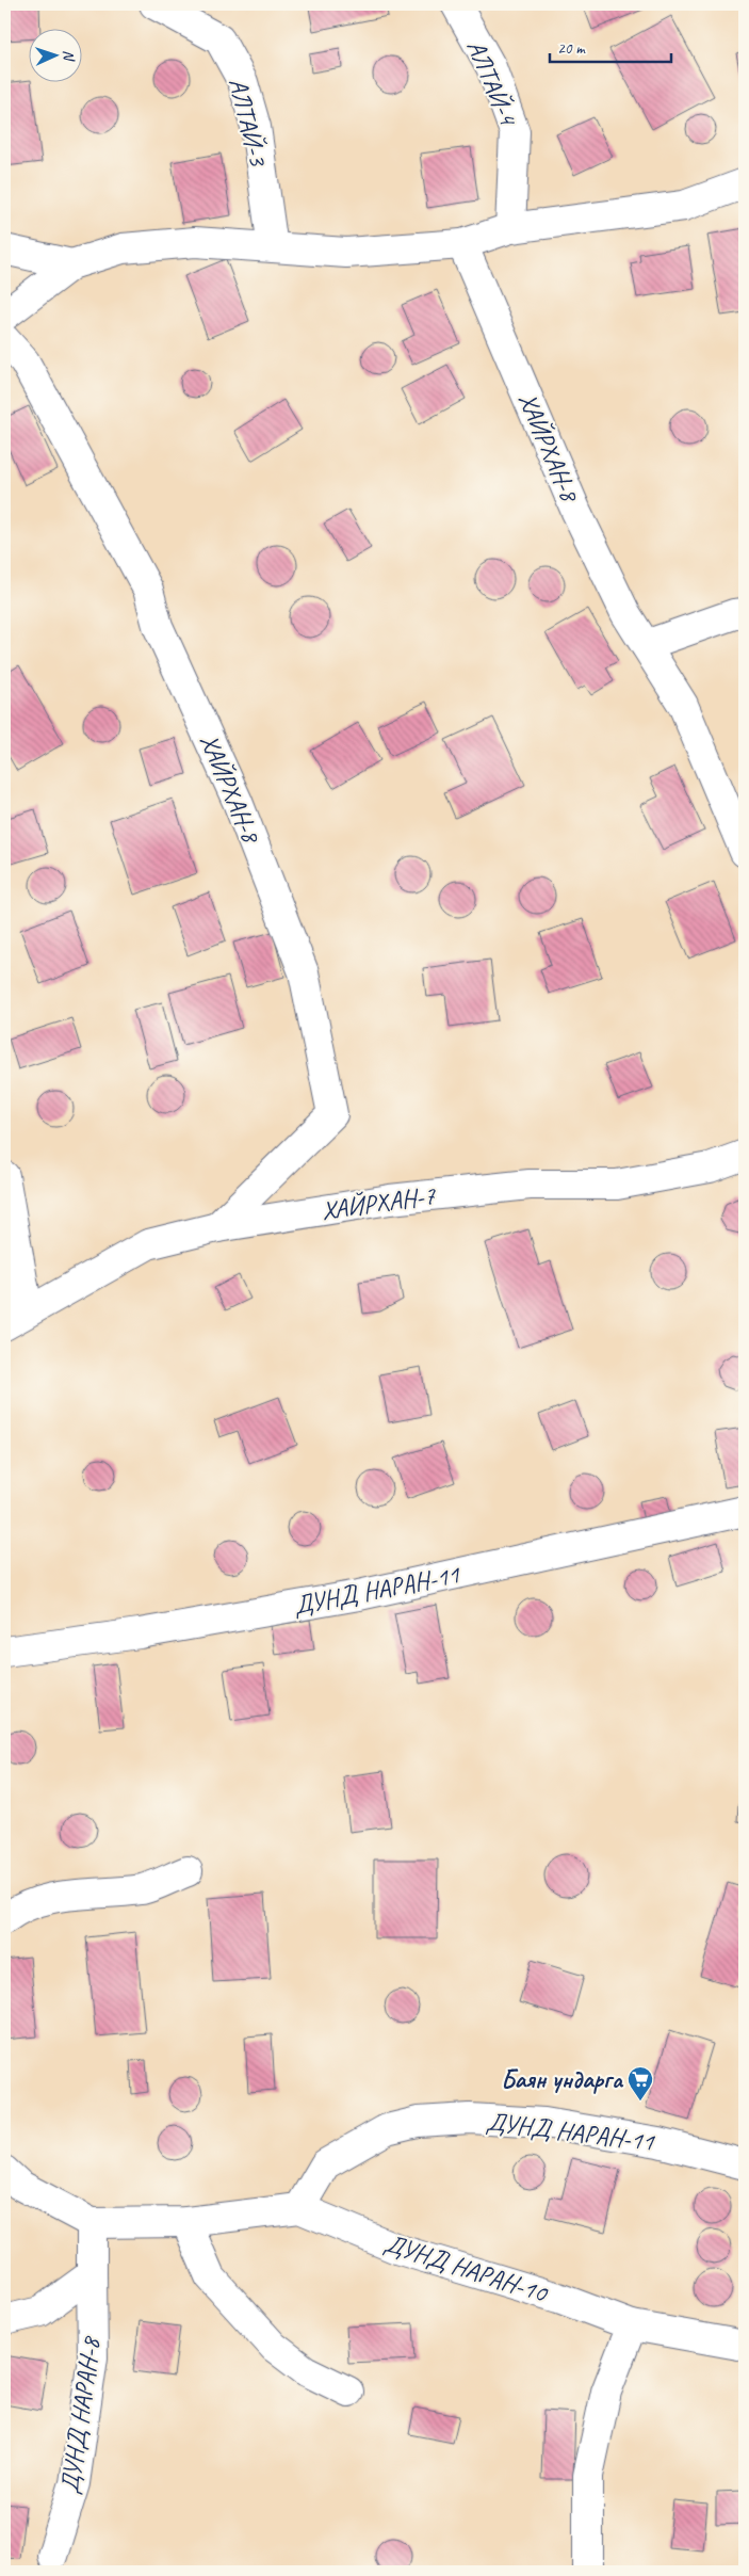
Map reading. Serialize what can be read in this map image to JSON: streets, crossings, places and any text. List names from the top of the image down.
{
  "streets": {
    "street": [
      "АЛТАЙ-4",
      "АЛТАЙ-3",
      "ХАЙРХАН-8",
      "ХАЙРХАН-7",
      "ДУНД НАРАН-11",
      "ДУНД НАРАН-10",
      "ДУНД НАРАН-8"
    ]
  },
  "crossings": [
    ["ХАЙРХАН-8", "ХАЙРХАН-7"],
    ["ДУНД НАРАН-11", "ДУНД НАРАН-10"]
  ],
  "places": {
    "supermarket": ["Баян ундарга"]
  },
  "scale_bar": "20 m",
  "north": "right"
}
